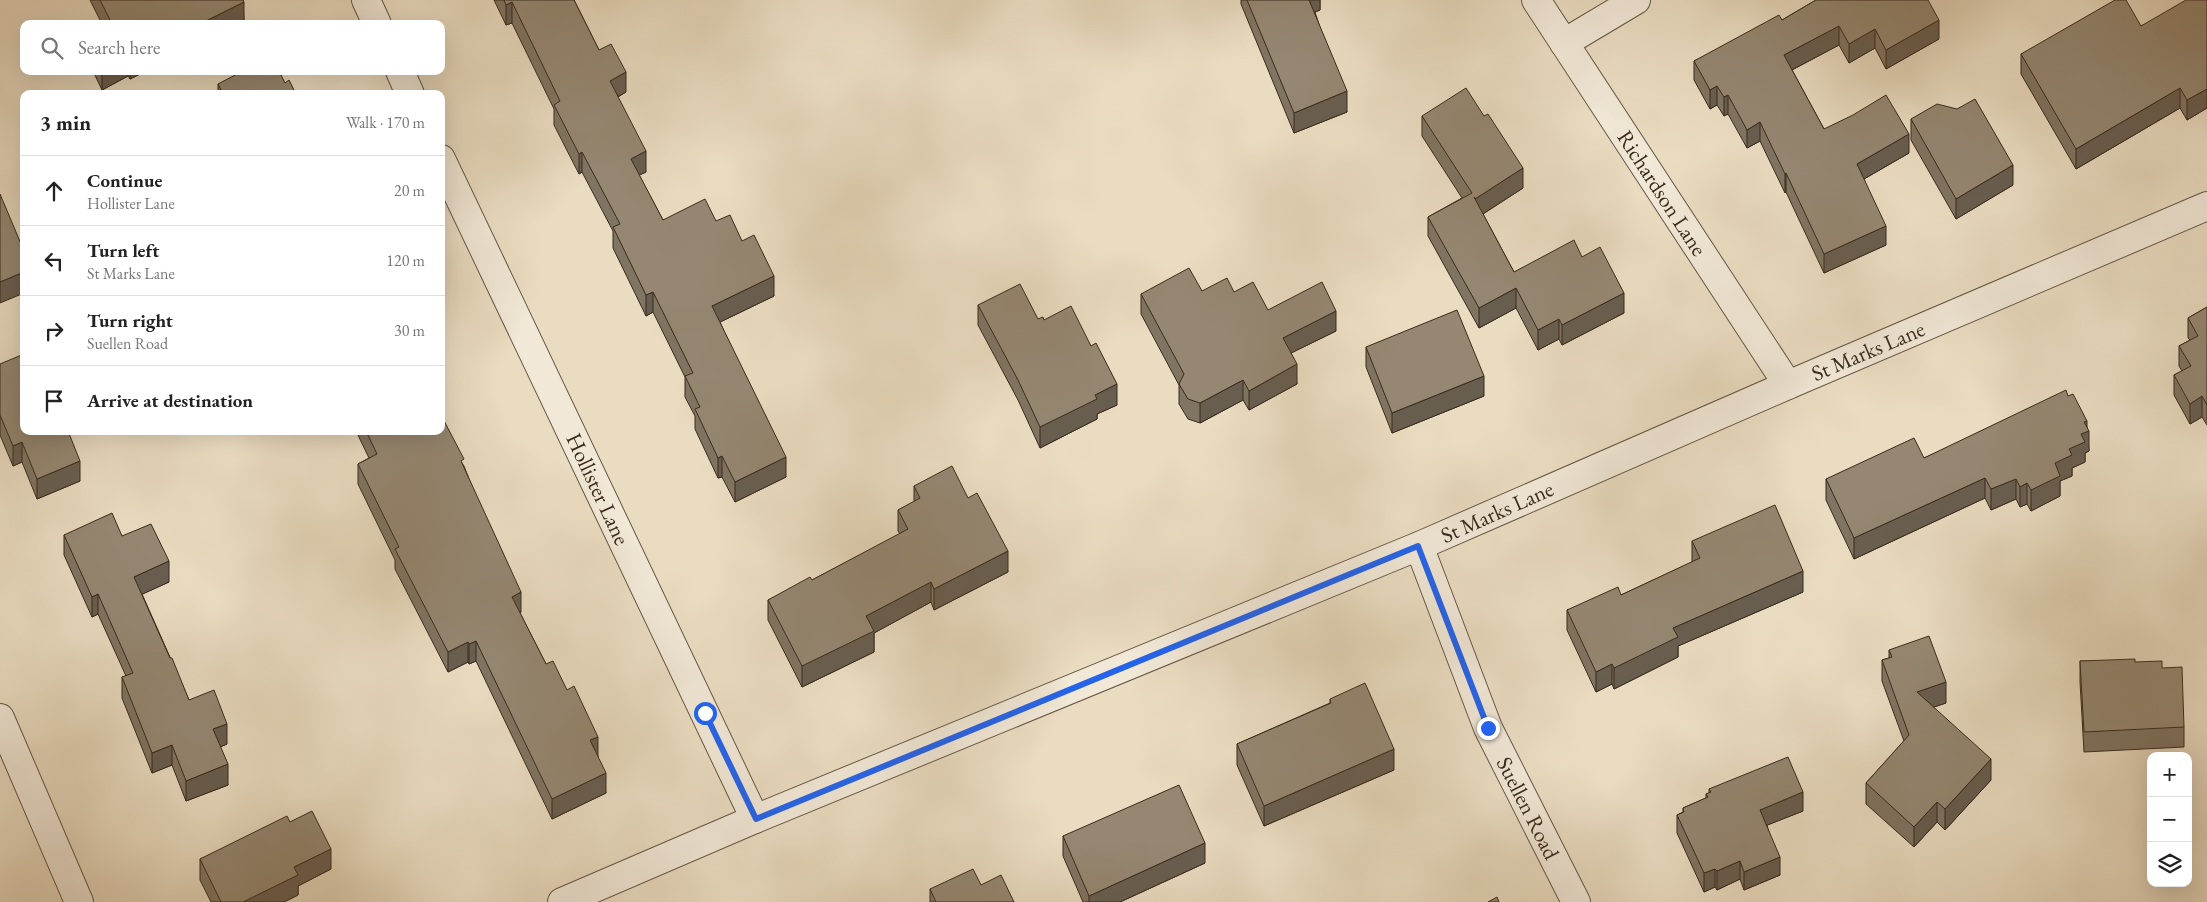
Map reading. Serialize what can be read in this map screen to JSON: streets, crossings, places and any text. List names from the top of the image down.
{
  "streets": {
    "street": [
      "Richardson Lane",
      "St Marks Lane",
      "Hollister Lane",
      "Suellen Road"
    ]
  },
  "crossings": [
    ["Richardson Lane", "St Marks Lane"],
    ["St Marks Lane", "Hollister Lane"],
    ["St Marks Lane", "Suellen Road"]
  ],
  "page": {
    "search": "Search here",
    "heading": ["3 min", "Walk · 170 m"],
    "list": [
      ["Continue", "Hollister Lane", "20 m"],
      ["Turn left", "St Marks Lane", "120 m"],
      ["Turn right", "Suellen Road", "30 m"],
      "Arrive at destination"
    ],
    "map_buttons": ["+", "−"]
  }
}
